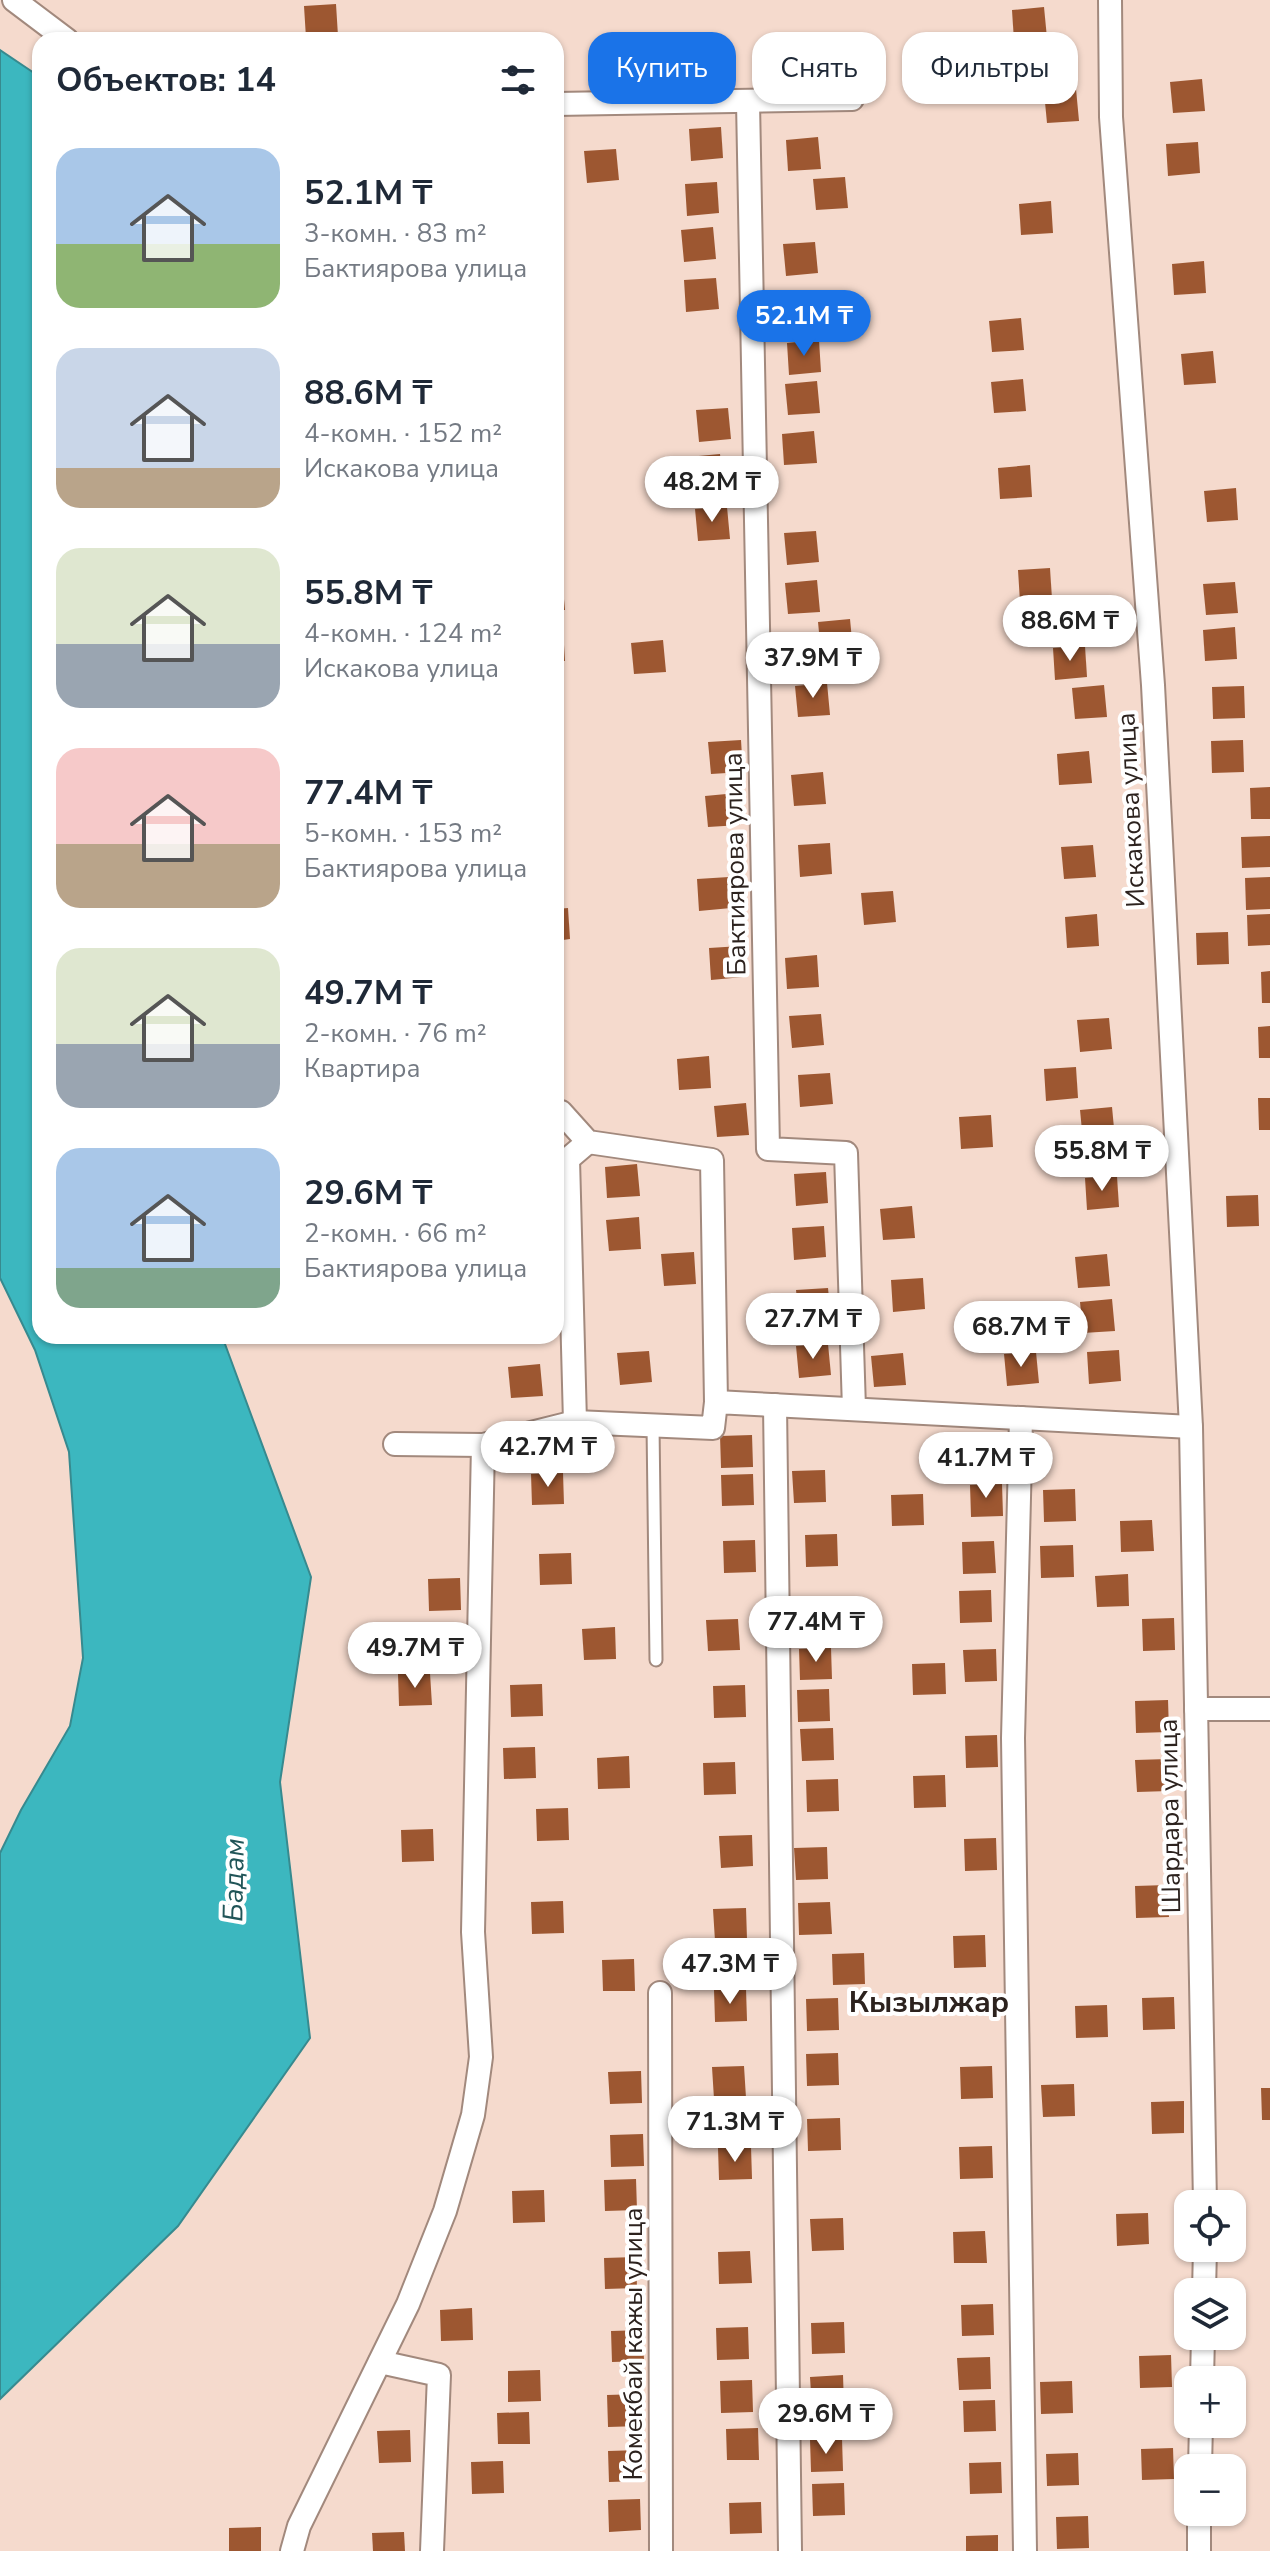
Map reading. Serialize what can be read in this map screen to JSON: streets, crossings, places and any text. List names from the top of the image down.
{
  "streets": {
    "street": [
      "Искакова улица",
      "Бактиярова улица",
      "Шардара улица",
      "Комекбай кажы улица"
    ]
  },
  "crossings": [
    ["Искакова улица", "Шардара улица"]
  ],
  "districts": ["Кызылжар"],
  "water": ["Бадам"],
  "page": {
    "chip": ["Купить", "Снять", "Фильтры"],
    "heading": "Объектов: 14",
    "list": [
      {
        "name": "52.1M ₸",
        "note": "3-комн. · 83 m² · Бактиярова улица"
      },
      {
        "name": "88.6M ₸",
        "note": "4-комн. · 152 m² · Искакова улица"
      },
      {
        "name": "55.8M ₸",
        "note": "4-комн. · 124 m² · Искакова улица"
      },
      {
        "name": "77.4M ₸",
        "note": "5-комн. · 153 m² · Бактиярова улица"
      },
      {
        "name": "49.7M ₸",
        "note": "2-комн. · 76 m² · Квартира"
      },
      {
        "name": "29.6M ₸",
        "note": "2-комн. · 66 m² · Бактиярова улица"
      }
    ],
    "price": [
      "52.1M ₸",
      "48.2M ₸",
      "88.6M ₸",
      "37.9M ₸",
      "55.8M ₸",
      "27.7M ₸",
      "68.7M ₸",
      "42.7M ₸",
      "41.7M ₸",
      "77.4M ₸",
      "49.7M ₸",
      "47.3M ₸",
      "71.3M ₸",
      "29.6M ₸"
    ],
    "map_buttons": ["+", "−"]
  }
}
